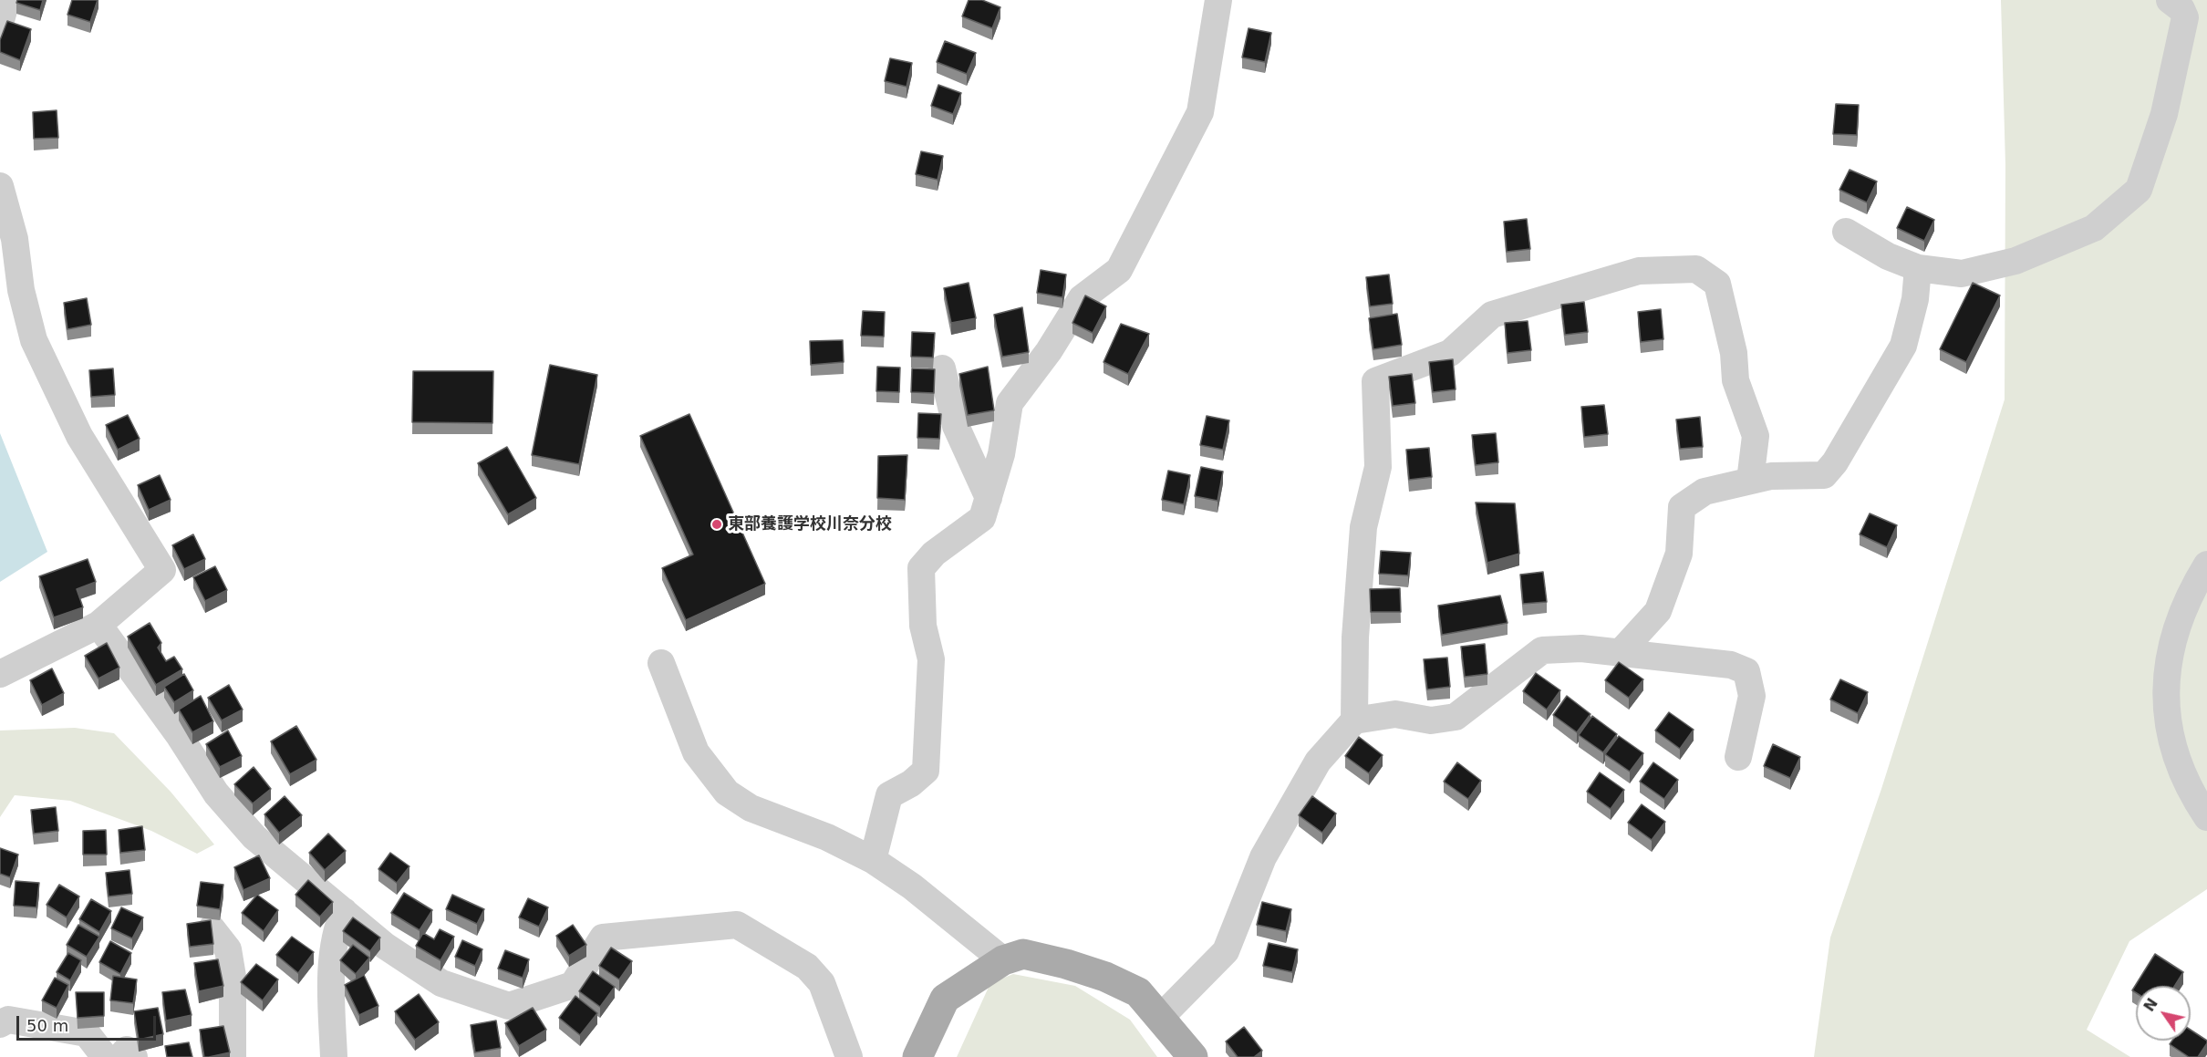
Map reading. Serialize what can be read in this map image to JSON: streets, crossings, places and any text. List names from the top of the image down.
{
  "places": ["東部養護学校川奈分校"],
  "scale_bar": "50 m",
  "north": "top left"
}
